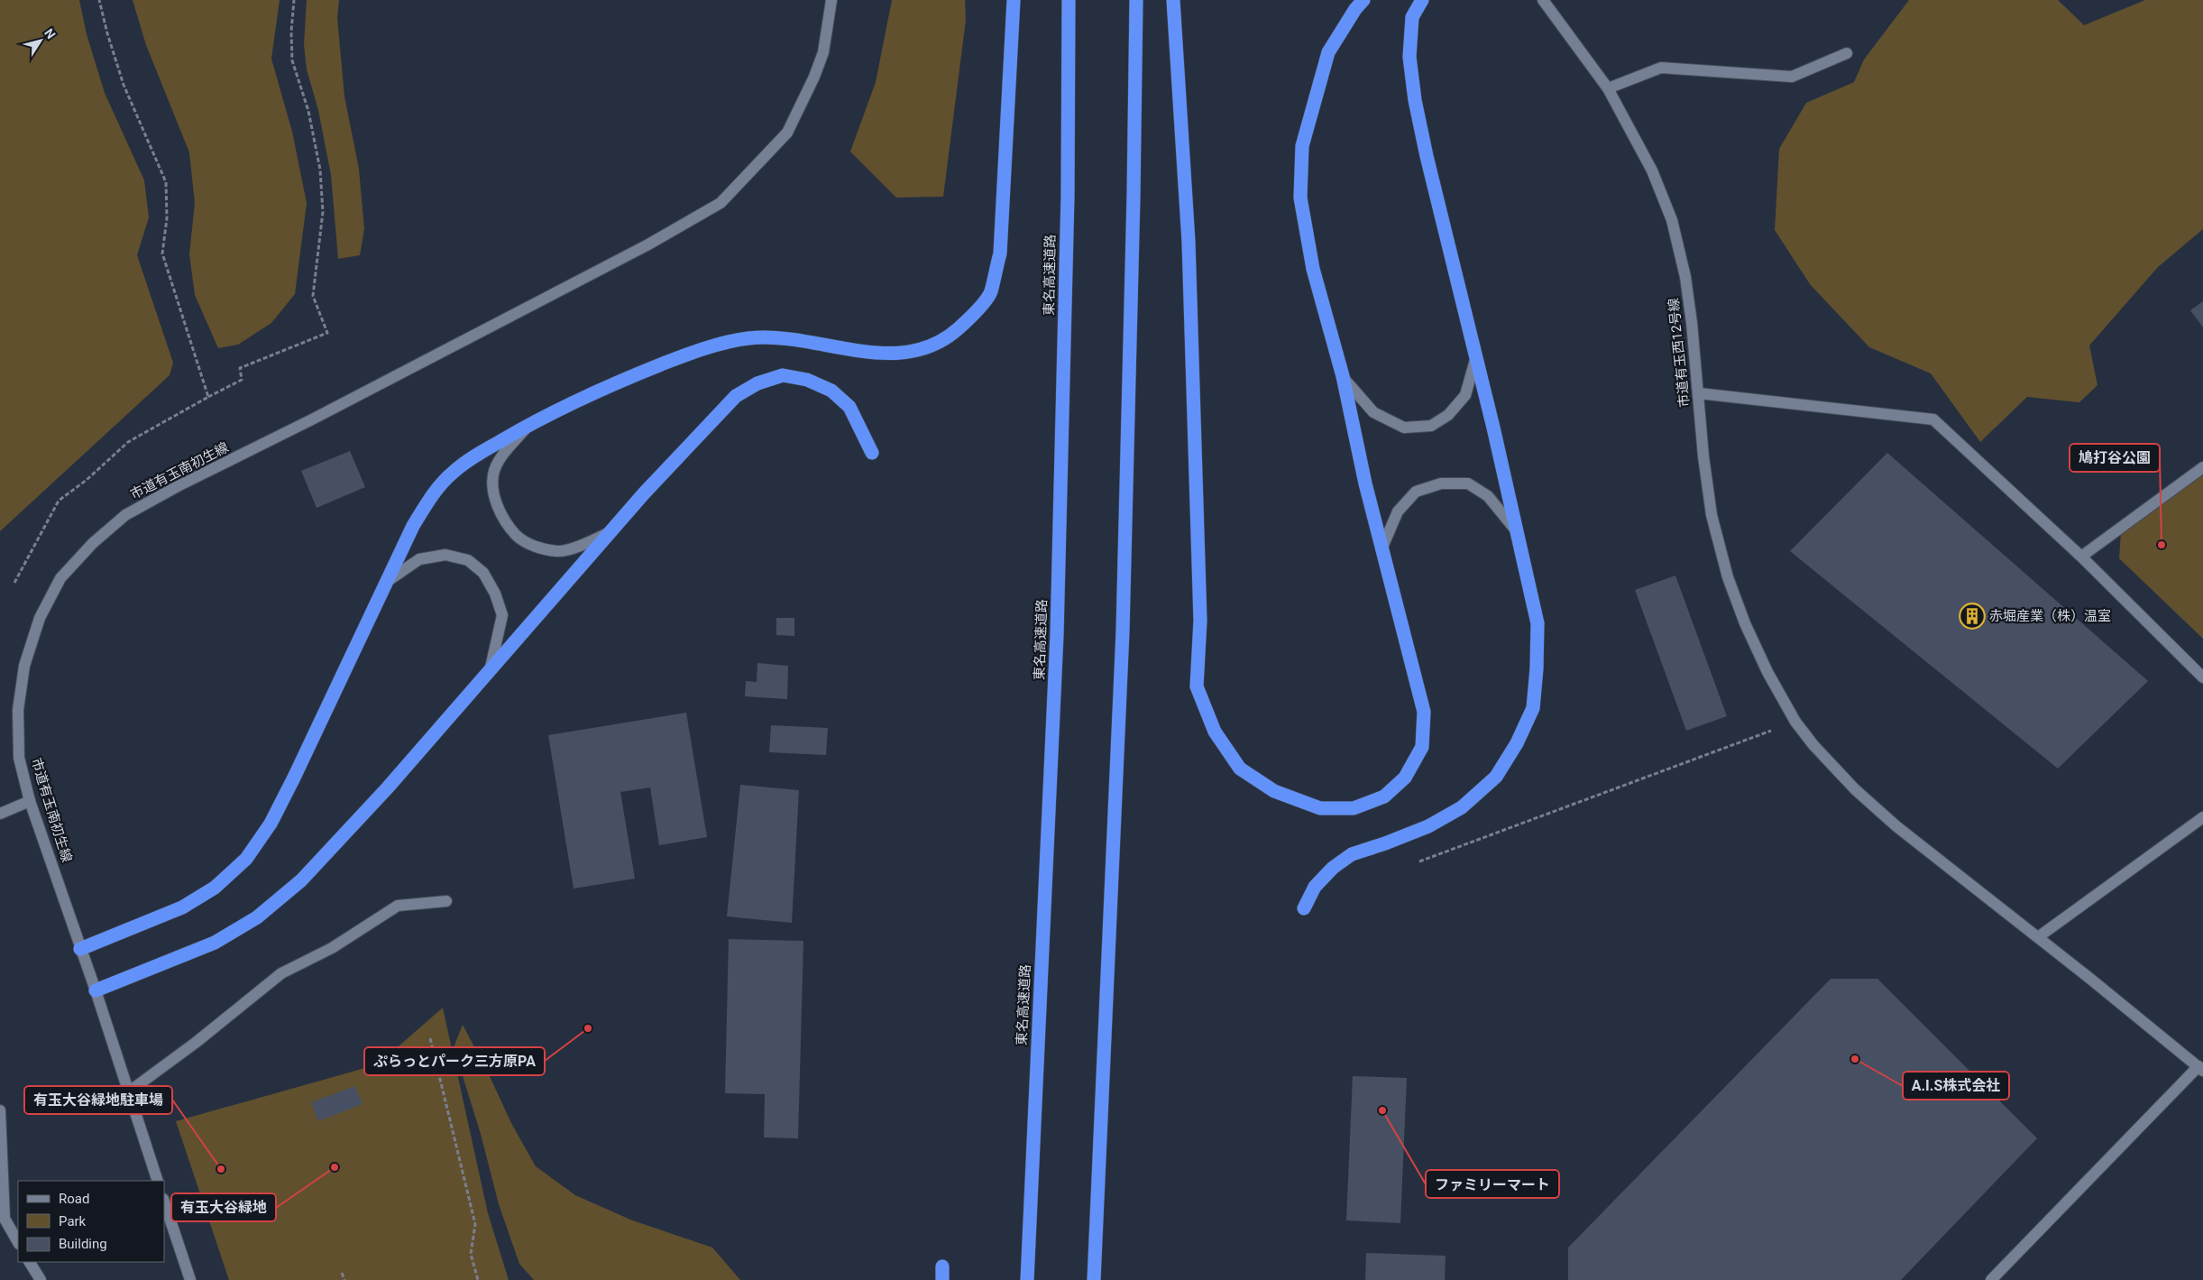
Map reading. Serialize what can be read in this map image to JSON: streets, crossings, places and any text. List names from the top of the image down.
{
  "streets": {
    "highway": ["東名高速道路"],
    "street": ["市道有玉西12号線", "市道有玉南初生線"]
  },
  "places": {
    "other": [
      "鳩打谷公園",
      "ぷらっとパーク三方原PA",
      "A.I.S株式会社",
      "ファミリーマート",
      "有玉大谷緑地",
      "有玉大谷緑地駐車場"
    ],
    "building": ["赤堀産業（株）温室"]
  },
  "legend": ["Road", "Park", "Building"],
  "north": "top right"
}
